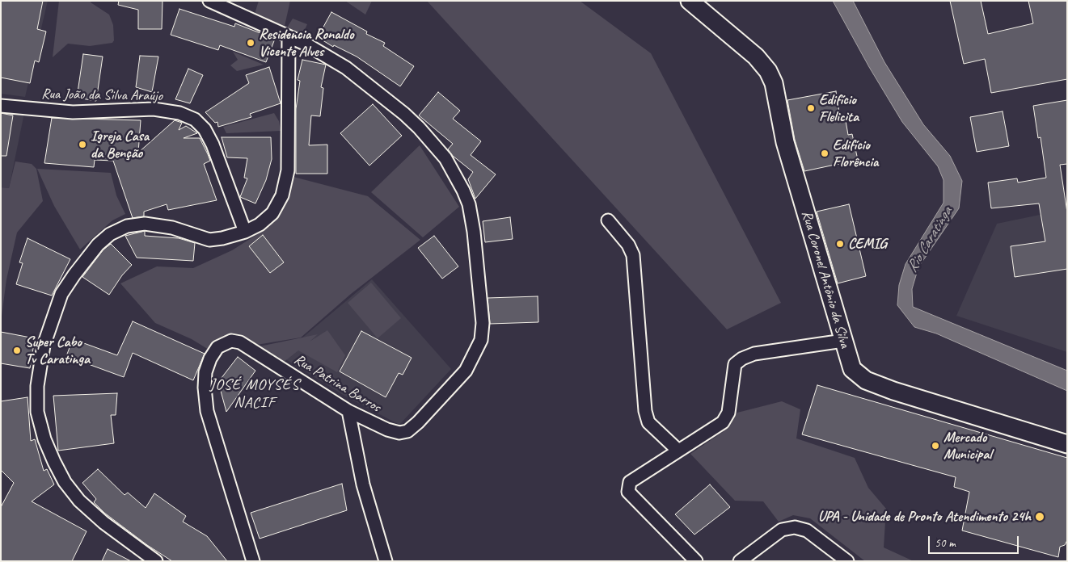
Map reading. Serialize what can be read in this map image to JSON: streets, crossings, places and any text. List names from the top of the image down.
{
  "streets": {
    "main road": ["Rua Coronel Antônio da Silva"],
    "street": ["Rua João da Silva Araújo", "Rua Patrina Barros"]
  },
  "districts": ["JOSÉ MOYSÉS NACIF"],
  "water": ["Rio Caratinga"],
  "places": [
    "Residencia Ronaldo Vicente Alves",
    "Edifício Flelicita",
    "Igreja Casa da Benção",
    "Edifício Florência",
    "CEMIG",
    "Super Cabo Tv Caratinga",
    "Mercado Municipal",
    "UPA - Unidade de Pronto Atendimento 24h"
  ],
  "scale_bar": "50 m"
}
